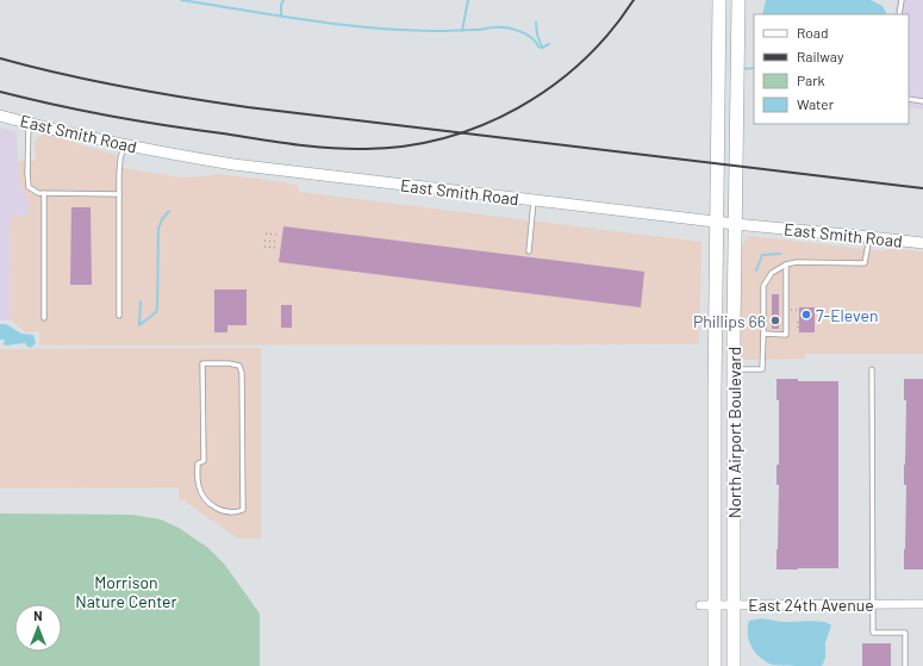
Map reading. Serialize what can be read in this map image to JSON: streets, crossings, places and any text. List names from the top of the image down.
{
  "streets": {
    "main road": ["North Airport Boulevard"],
    "street": ["East Smith Road", "East 24th Avenue"]
  },
  "crossings": [
    ["East Smith Road", "North Airport Boulevard"],
    ["North Airport Boulevard", "East 24th Avenue"]
  ],
  "parks": ["Morrison Nature Center"],
  "places": ["7-Eleven", "Phillips 66"],
  "legend": [
    "Road",
    "Railway",
    "Park",
    "Water"
  ],
  "north": "top"
}
